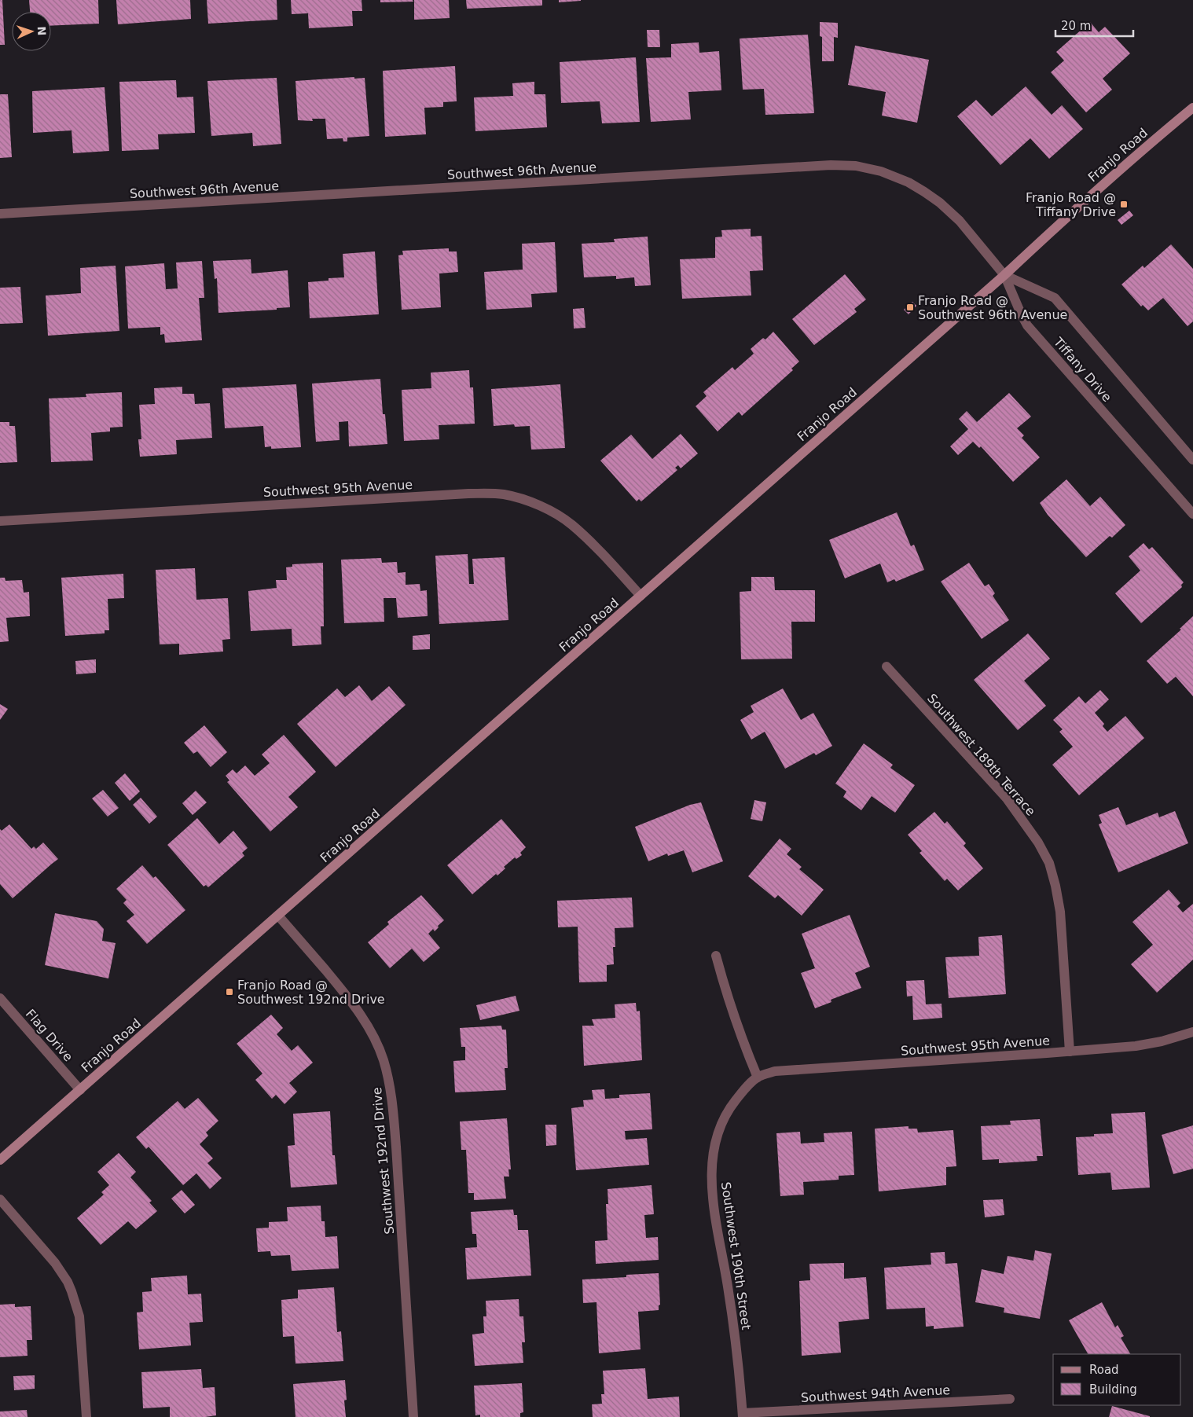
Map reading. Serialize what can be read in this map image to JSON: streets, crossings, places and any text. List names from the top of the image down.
{
  "streets": {
    "street": [
      "Franjo Road",
      "Southwest 96th Avenue",
      "Tiffany Drive",
      "Southwest 95th Avenue",
      "Southwest 189th Terrace",
      "Flag Drive",
      "Southwest 192nd Drive",
      "Southwest 190th Street",
      "Southwest 94th Avenue"
    ]
  },
  "crossings": [
    ["Franjo Road", "Southwest 96th Avenue"],
    ["Franjo Road", "Tiffany Drive"],
    ["Franjo Road", "Southwest 95th Avenue"],
    ["Franjo Road", "Flag Drive"],
    ["Franjo Road", "Southwest 192nd Drive"],
    ["Southwest 96th Avenue", "Tiffany Drive"],
    ["Southwest 95th Avenue", "Southwest 189th Terrace"],
    ["Southwest 95th Avenue", "Southwest 190th Street"],
    ["Southwest 190th Street", "Southwest 94th Avenue"]
  ],
  "places": {
    "transit": ["Franjo Road @ Tiffany Drive", "Franjo Road @ Southwest 96th Avenue", "Franjo Road @ Southwest 192nd Drive"]
  },
  "legend": ["Road", "Building"],
  "scale_bar": "20 m",
  "north": "right"
}
